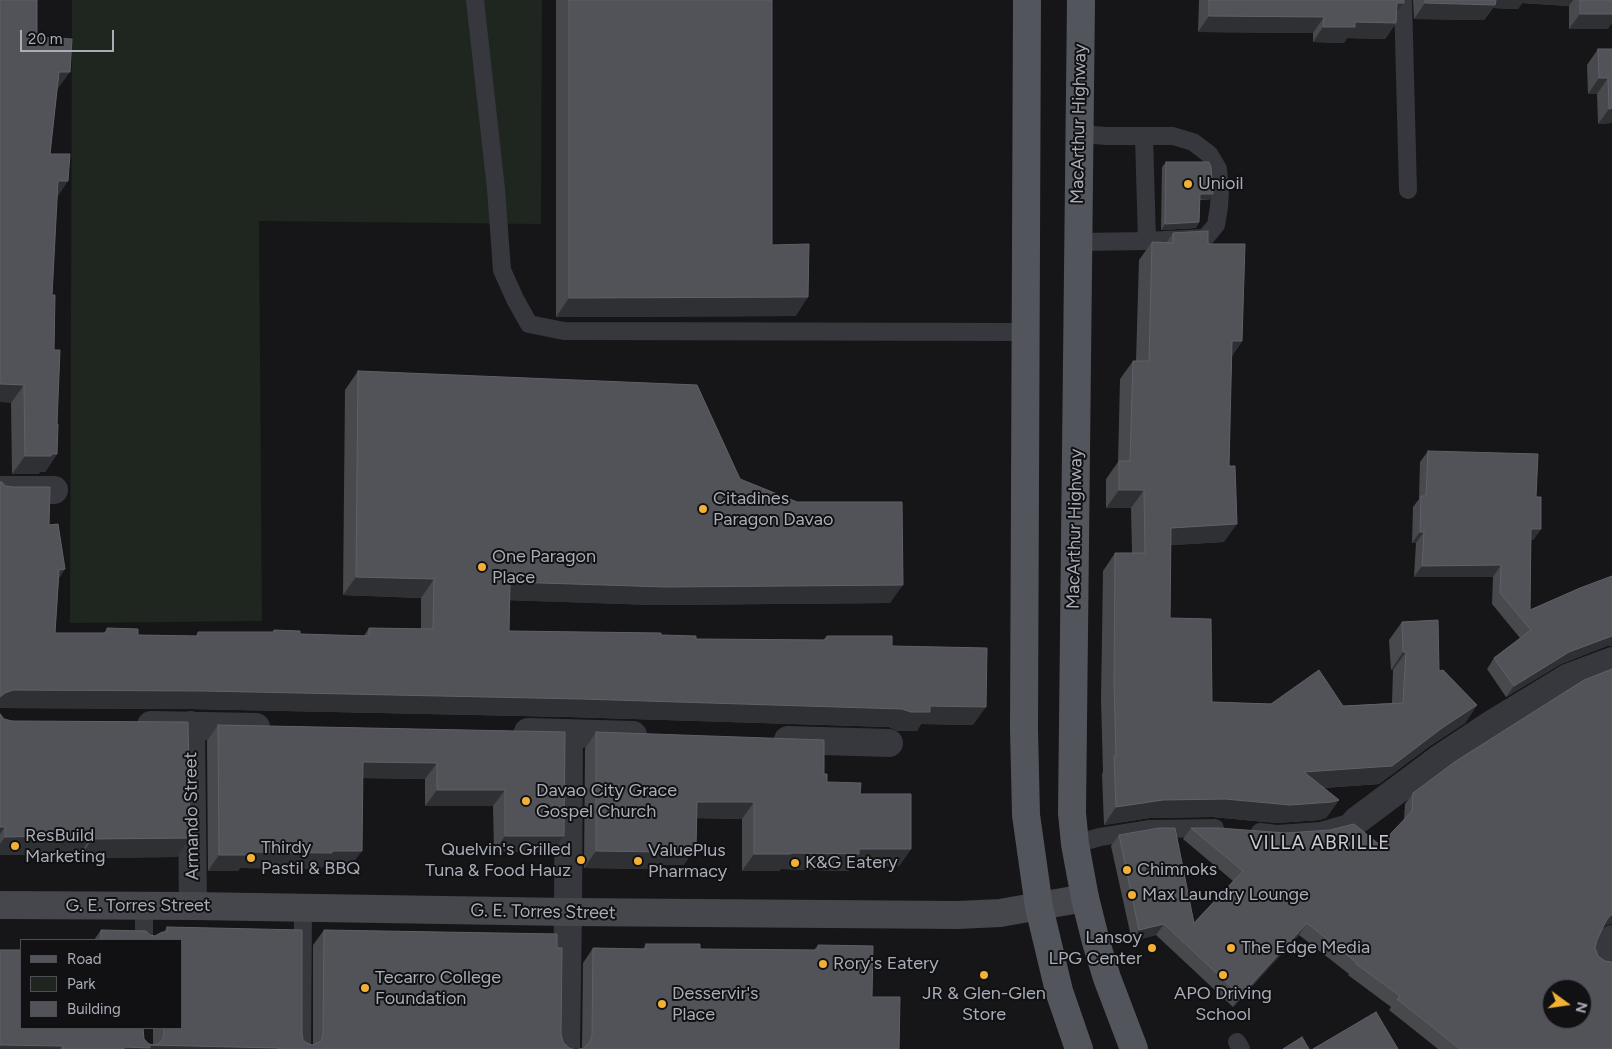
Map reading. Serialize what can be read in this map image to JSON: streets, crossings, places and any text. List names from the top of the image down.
{
  "streets": {
    "main road": ["MacArthur Highway", "G. E. Torres Street"],
    "street": ["Armando Street"]
  },
  "crossings": [
    ["MacArthur Highway", "G. E. Torres Street"],
    ["Armando Street", "G. E. Torres Street"]
  ],
  "districts": ["VILLA ABRILLE"],
  "places": [
    "Unioil",
    "Citadines Paragon Davao",
    "One Paragon Place",
    "Davao City Grace Gospel Church",
    "ResBuild Marketing",
    "Thirdy Pastil & BBQ",
    "Quelvin's Grilled Tuna & Food Hauz",
    "ValuePlus Pharmacy",
    "K&G Eatery",
    "Chimnoks",
    "Max Laundry Lounge",
    "Lansoy LPG Center",
    "The Edge Media",
    "Rory's Eatery",
    "JR & Glen-Glen Store",
    "APO Driving School",
    "Tecarro College Foundation",
    "Desservir's Place"
  ],
  "legend": ["Road", "Park", "Building"],
  "scale_bar": "20 m",
  "north": "right"
}
